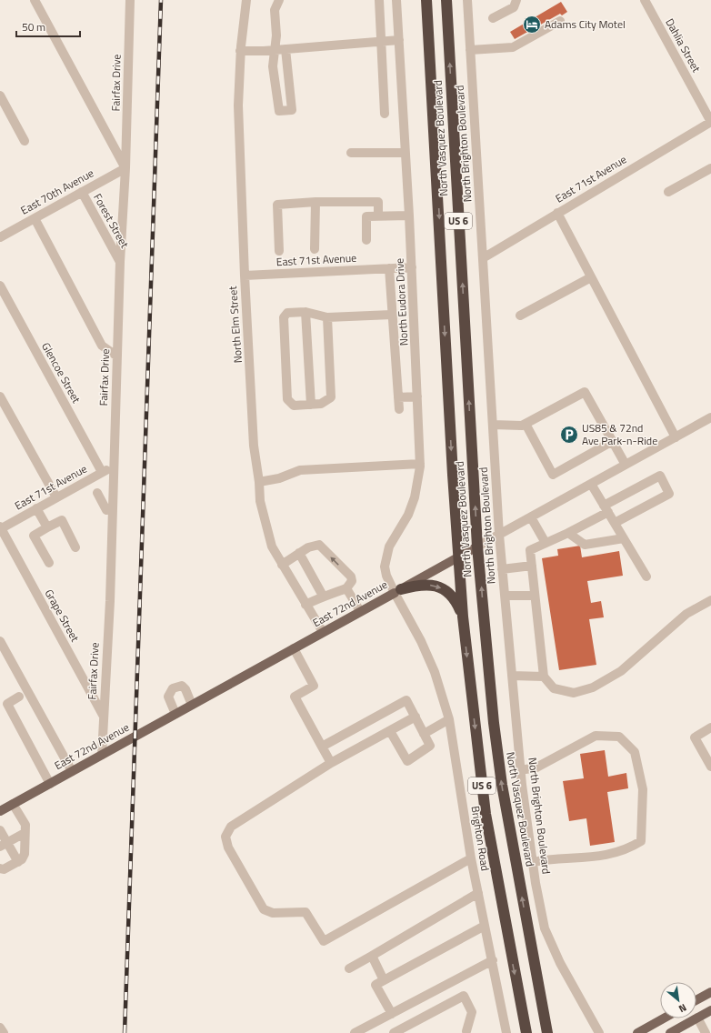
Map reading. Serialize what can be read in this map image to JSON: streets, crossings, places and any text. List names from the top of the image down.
{
  "streets": {
    "highway": ["North Vasquez Boulevard", "US 6"],
    "main road": ["East 72nd Avenue"],
    "street": [
      "Dahlia Street",
      "Fairfax Drive",
      "North Brighton Boulevard",
      "East 71st Avenue",
      "East 70th Avenue",
      "Forest Street",
      "North Eudora Drive",
      "North Elm Street",
      "Glencoe Street",
      "Grape Street",
      "Brighton Road"
    ]
  },
  "crossings": [
    ["Dahlia Street", "East 71st Avenue"],
    ["Fairfax Drive", "East 71st Avenue"],
    ["Fairfax Drive", "East 70th Avenue"],
    ["Fairfax Drive", "Forest Street"],
    ["Fairfax Drive", "East 72nd Avenue"],
    ["Fairfax Drive", "Grape Street"],
    ["North Vasquez Boulevard", "East 72nd Avenue"],
    ["North Brighton Boulevard", "East 71st Avenue"],
    ["North Brighton Boulevard", "East 72nd Avenue"],
    ["East 71st Avenue", "North Eudora Drive"],
    ["East 71st Avenue", "North Elm Street"],
    ["East 71st Avenue", "Glencoe Street"],
    ["East 71st Avenue", "Grape Street"],
    ["East 70th Avenue", "Forest Street"],
    ["North Eudora Drive", "East 72nd Avenue"],
    ["North Eudora Drive", "Brighton Road"],
    ["North Elm Street", "East 72nd Avenue"],
    ["East 72nd Avenue", "Brighton Road"]
  ],
  "places": {
    "hotel": ["Adams City Motel"],
    "parking": ["US85 & 72nd Ave Park-n-Ride"]
  },
  "scale_bar": "50 m",
  "north": "bottom right"
}
